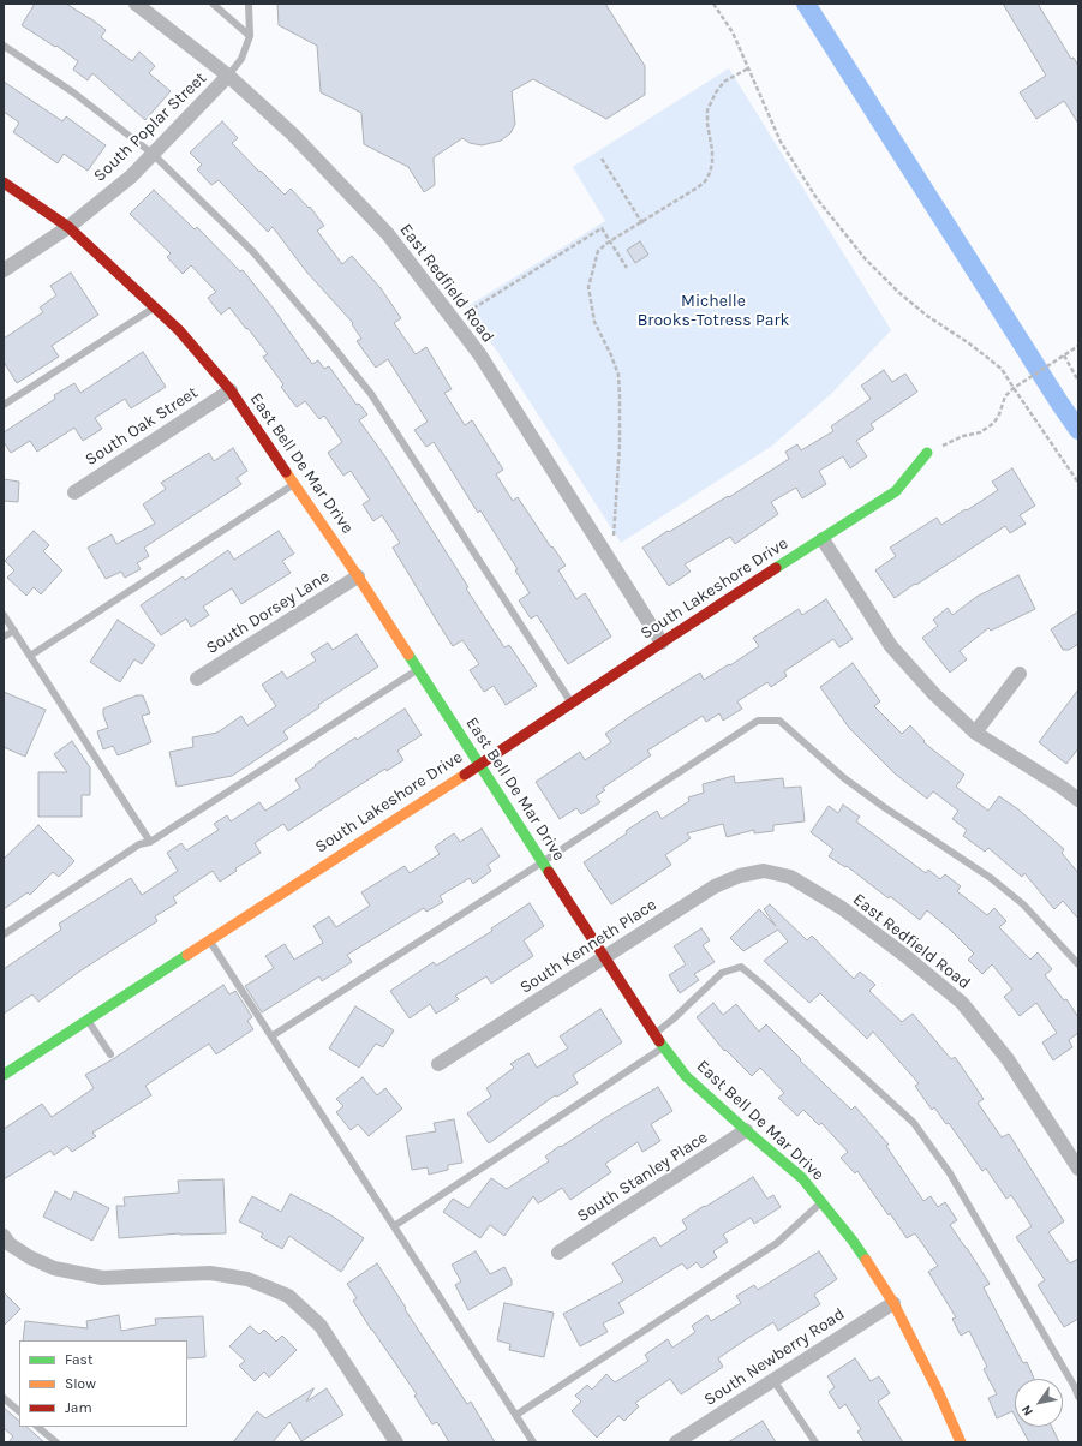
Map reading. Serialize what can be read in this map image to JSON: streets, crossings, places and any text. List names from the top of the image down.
{
  "streets": {
    "street": [
      "South Poplar Street",
      "East Redfield Road",
      "South Oak Street",
      "East Bell De Mar Drive",
      "South Lakeshore Drive",
      "South Dorsey Lane",
      "South Kenneth Place",
      "South Stanley Place",
      "South Newberry Road"
    ]
  },
  "crossings": [
    ["South Poplar Street", "East Redfield Road"],
    ["South Poplar Street", "East Bell De Mar Drive"],
    ["East Redfield Road", "South Lakeshore Drive"],
    ["East Redfield Road", "South Kenneth Place"],
    ["South Oak Street", "East Bell De Mar Drive"],
    ["East Bell De Mar Drive", "South Lakeshore Drive"],
    ["East Bell De Mar Drive", "South Dorsey Lane"],
    ["East Bell De Mar Drive", "South Kenneth Place"],
    ["East Bell De Mar Drive", "South Stanley Place"],
    ["East Bell De Mar Drive", "South Newberry Road"]
  ],
  "parks": ["Michelle Brooks-Totress Park"],
  "legend": ["Fast", "Slow", "Jam"],
  "north": "bottom left"
}
